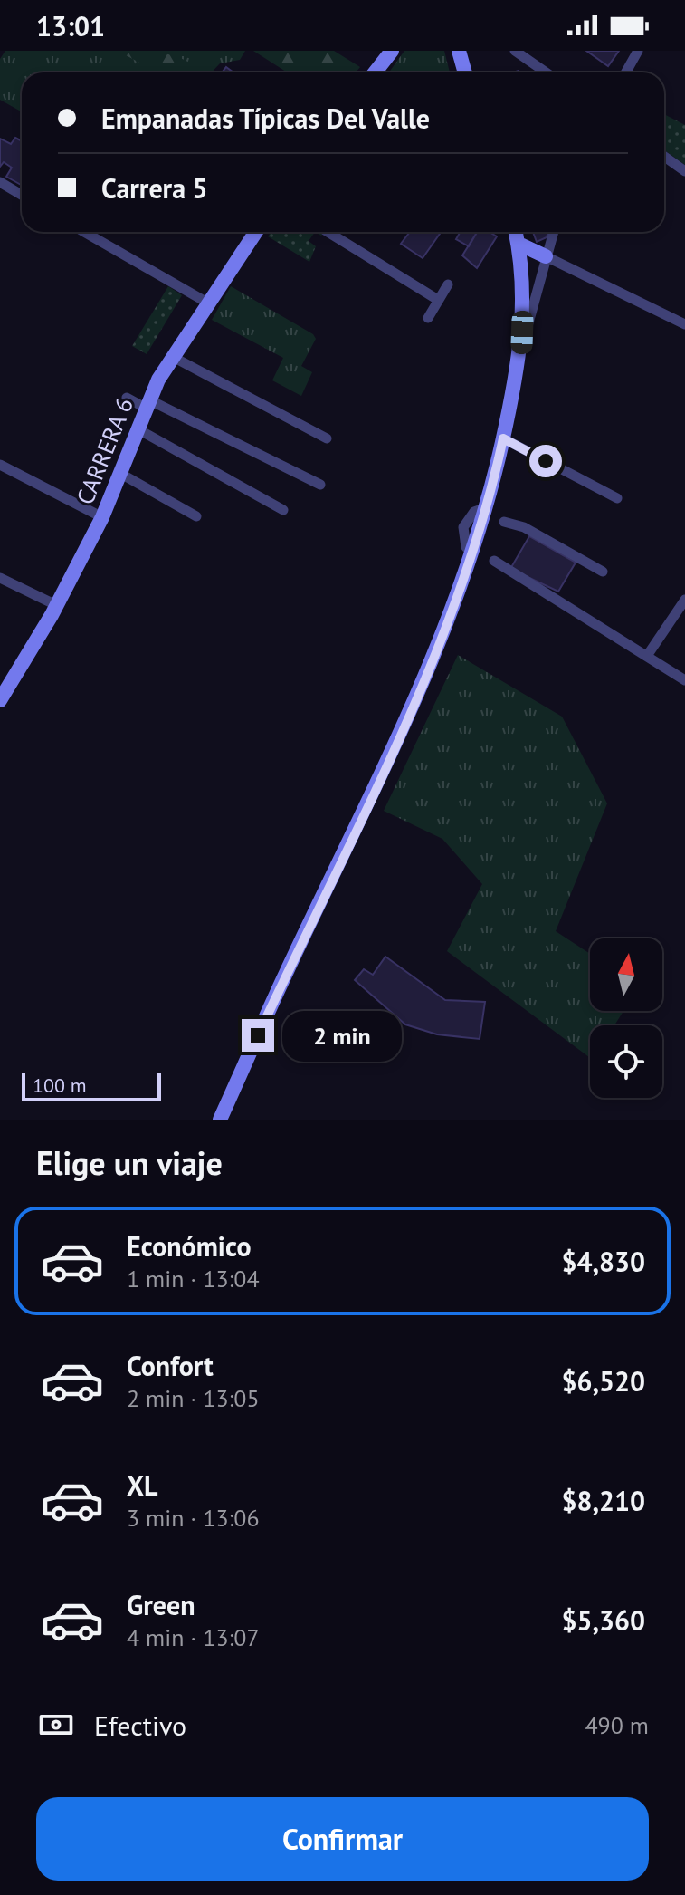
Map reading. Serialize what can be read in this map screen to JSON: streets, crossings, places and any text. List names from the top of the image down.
{
  "streets": {
    "main road": ["CARRERA 6"]
  },
  "scale_bar": "100 m",
  "north": "top",
  "page": {
    "status": "13:01",
    "banner": ["Empanadas Típicas Del Valle", "Carrera 5"],
    "bubble": "2 min",
    "scale": "100 m",
    "heading": "Elige un viaje",
    "list": [
      {
        "name": "Económico",
        "note": "1 min · 13:04",
        "value": "$4,830"
      },
      {
        "name": "Confort",
        "note": "2 min · 13:05",
        "value": "$6,520"
      },
      {
        "name": "XL",
        "note": "3 min · 13:06",
        "value": "$8,210"
      },
      {
        "name": "Green",
        "note": "4 min · 13:07",
        "value": "$5,360"
      }
    ],
    "pay": ["Efectivo", "490 m"],
    "buttons": "Confirmar"
  }
}
